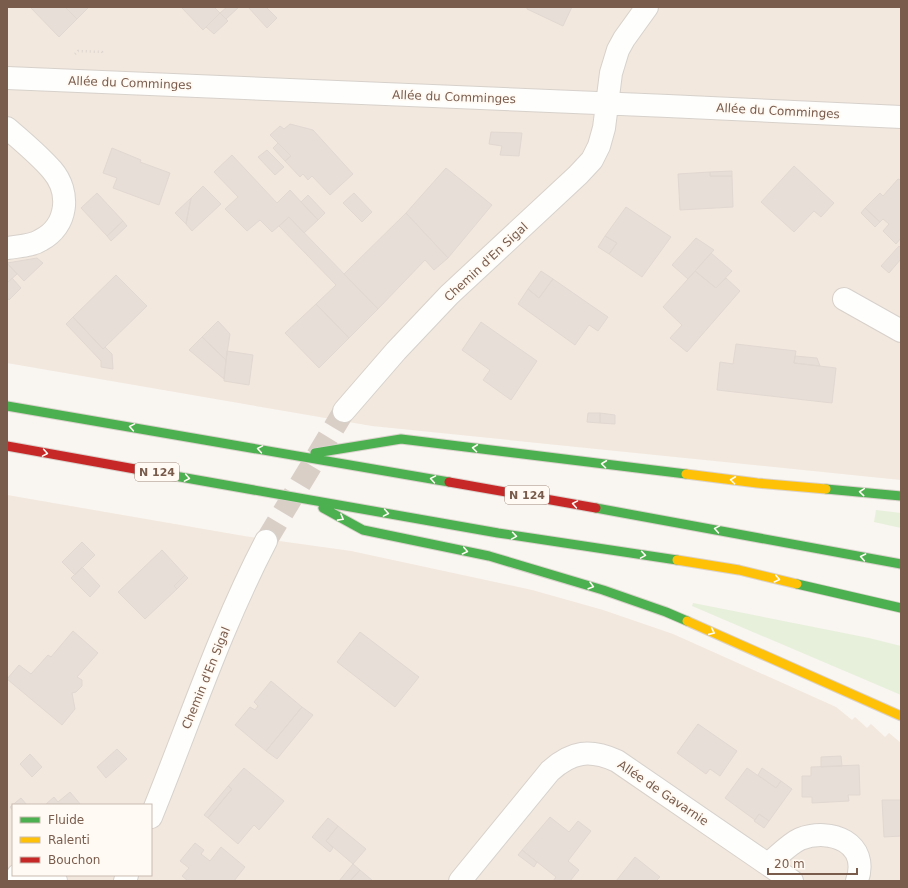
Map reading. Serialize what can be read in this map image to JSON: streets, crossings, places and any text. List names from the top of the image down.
{
  "streets": {
    "highway": ["N 124"],
    "street": ["Allée du Comminges", "Chemin d'En Sigal", "Allée de Gavarnie"]
  },
  "crossings": [
    ["Allée du Comminges", "Chemin d'En Sigal"]
  ],
  "legend": ["Fluide", "Ralenti", "Bouchon"],
  "scale_bar": "20 m"
}
